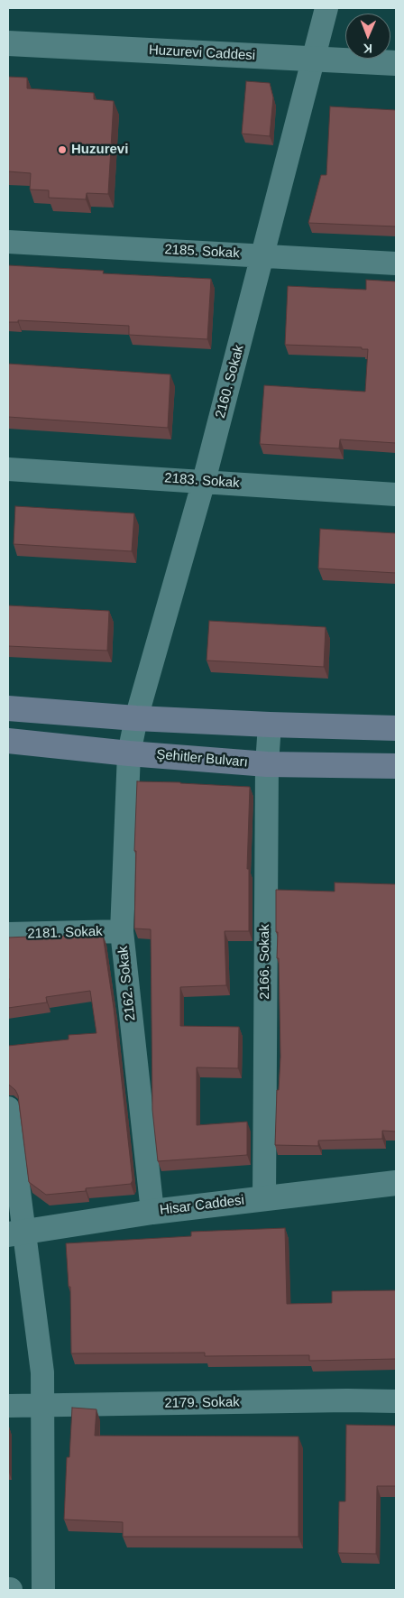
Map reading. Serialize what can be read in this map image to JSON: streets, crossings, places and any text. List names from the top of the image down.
{
  "streets": {
    "main road": ["Şehitler Bulvarı"],
    "street": [
      "Huzurevi Caddesi",
      "2185. Sokak",
      "2160. Sokak",
      "2183. Sokak",
      "2181. Sokak",
      "2166. Sokak",
      "2162. Sokak",
      "Hisar Caddesi",
      "2179. Sokak"
    ]
  },
  "crossings": [
    ["Huzurevi Caddesi", "2160. Sokak"],
    ["2185. Sokak", "2160. Sokak"],
    ["2160. Sokak", "2183. Sokak"],
    ["2160. Sokak", "Şehitler Bulvarı"],
    ["2160. Sokak", "2162. Sokak"],
    ["Şehitler Bulvarı", "2166. Sokak"],
    ["Şehitler Bulvarı", "2162. Sokak"],
    ["2181. Sokak", "2162. Sokak"],
    ["2166. Sokak", "Hisar Caddesi"],
    ["2162. Sokak", "Hisar Caddesi"]
  ],
  "places": ["Huzurevi"],
  "north": "bottom"
}
